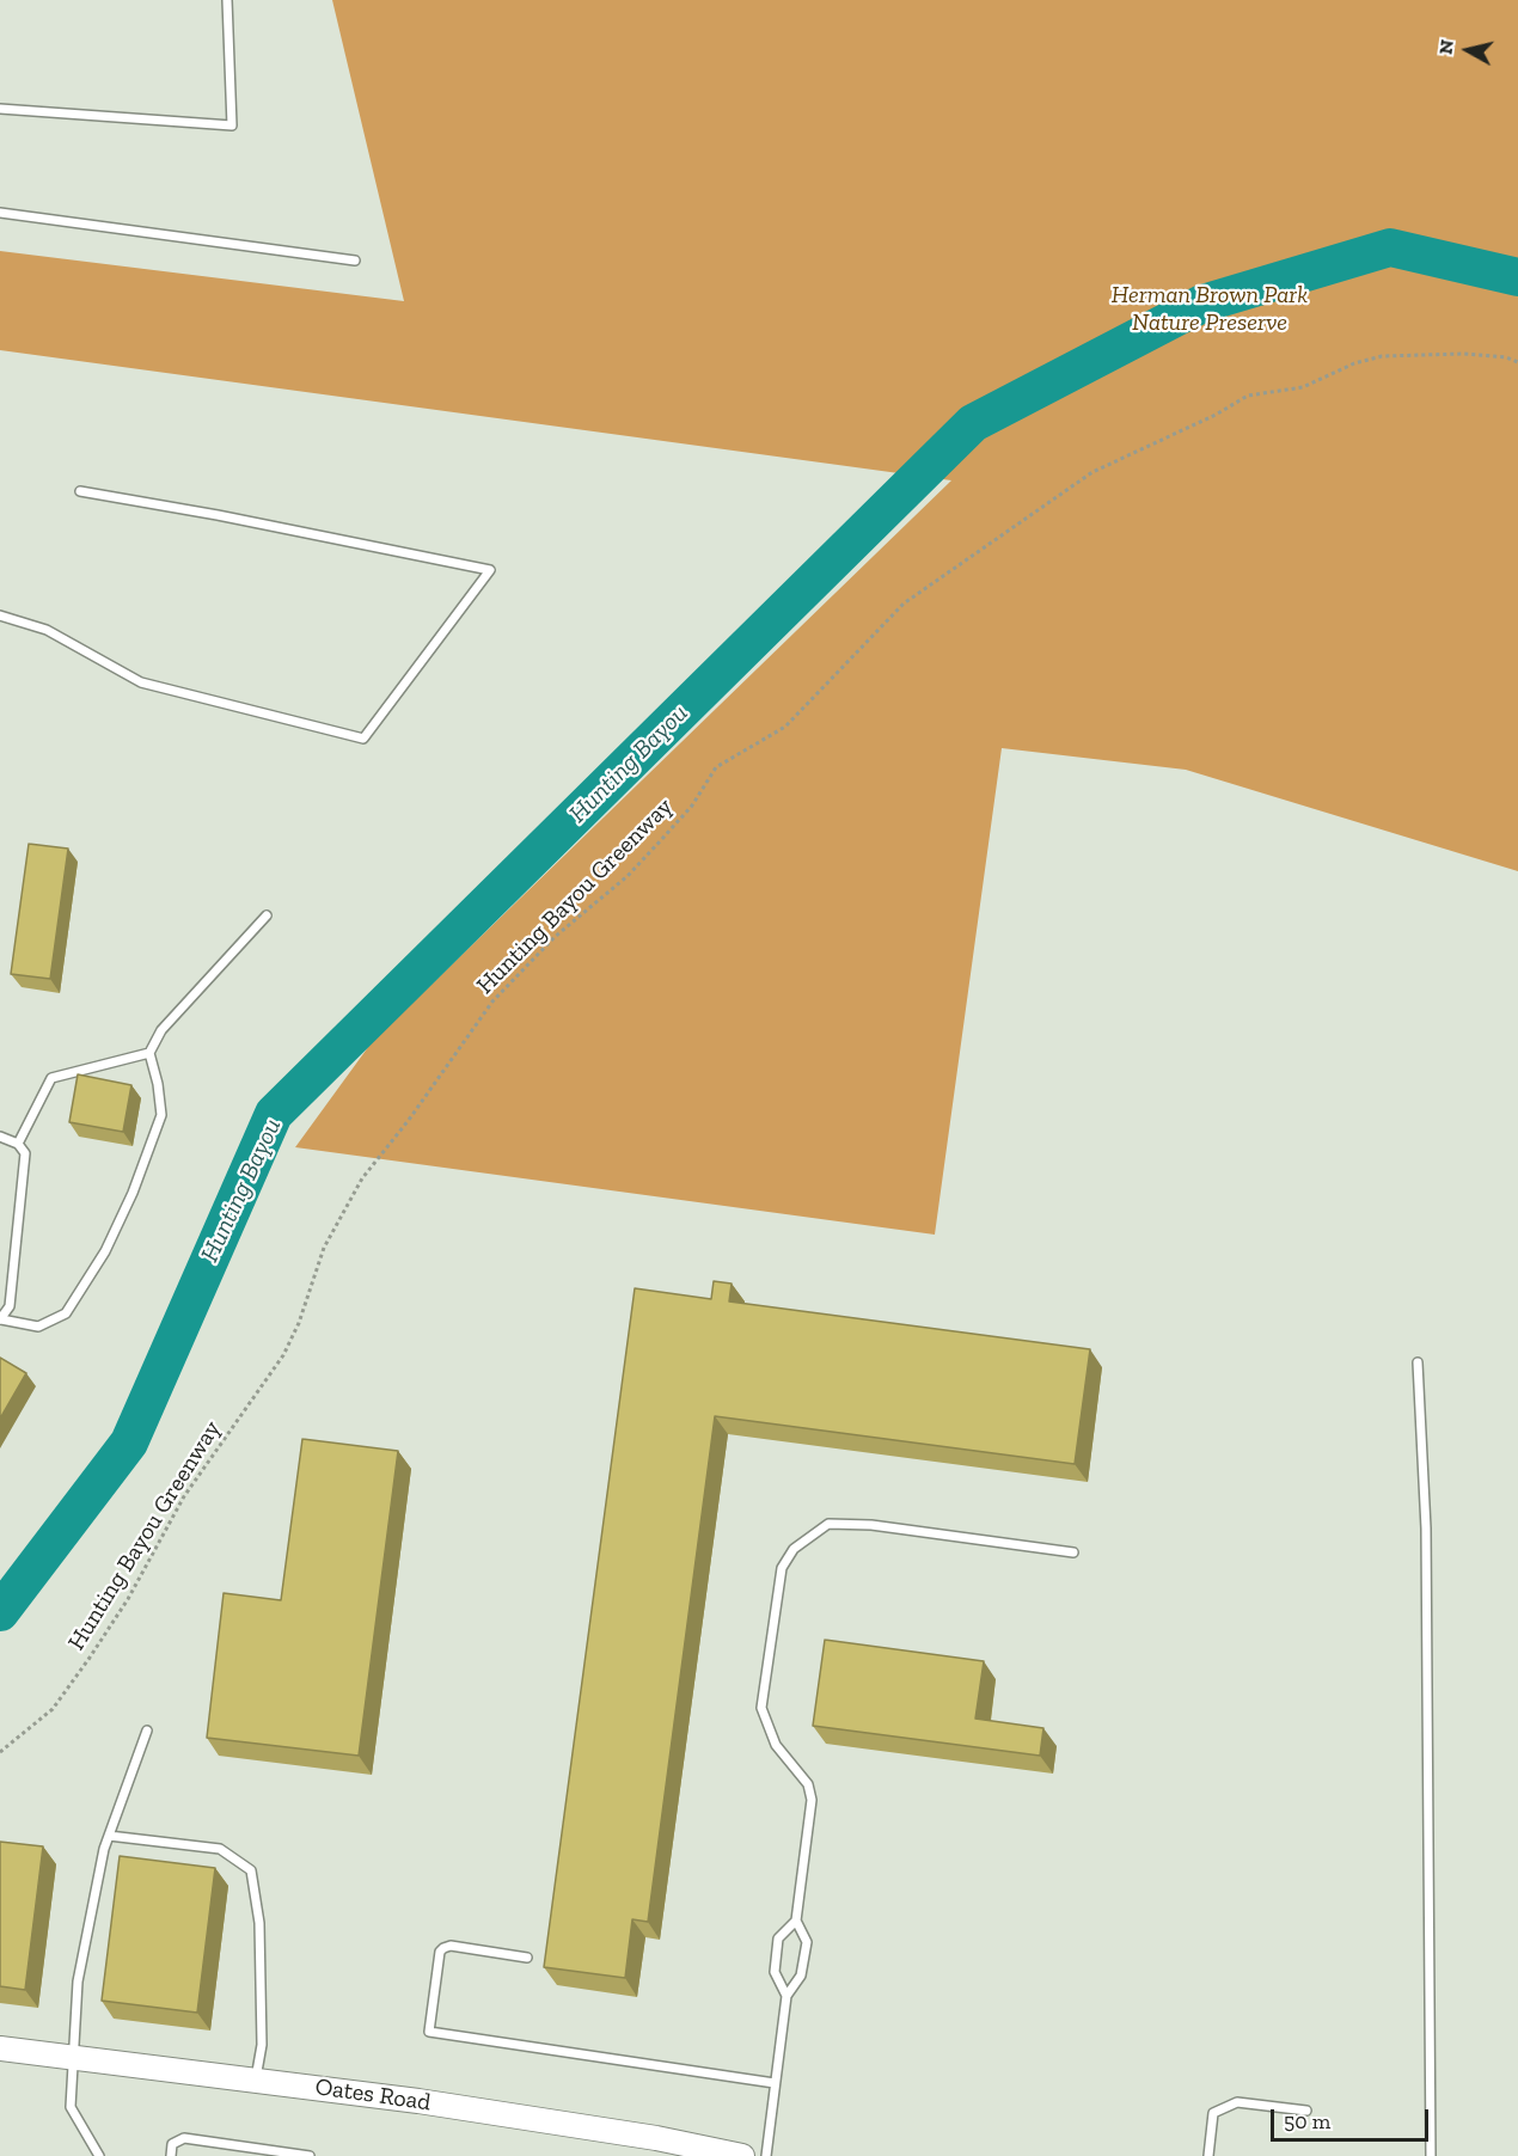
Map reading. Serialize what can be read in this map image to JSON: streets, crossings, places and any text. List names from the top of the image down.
{
  "streets": {
    "street": ["Oates Road"],
    "path": ["Hunting Bayou Greenway"]
  },
  "water": ["Hunting Bayou"],
  "parks": ["Herman Brown Park Nature Preserve"],
  "scale_bar": "50 m",
  "north": "left"
}
